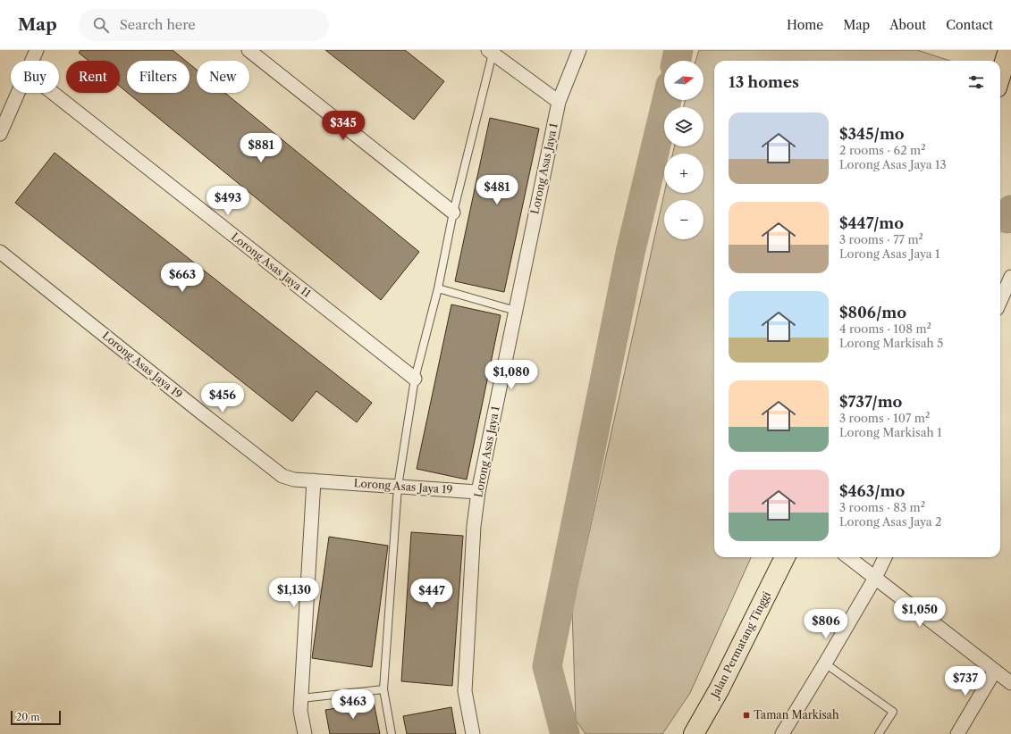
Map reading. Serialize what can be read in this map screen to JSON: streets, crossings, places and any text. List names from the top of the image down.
{
  "streets": {
    "highway": ["Jalan Permatang Tinggi"],
    "street": ["Lorong Asas Jaya 1", "Lorong Asas Jaya 11", "Lorong Asas Jaya 19"]
  },
  "crossings": [
    ["Lorong Asas Jaya 1", "Lorong Asas Jaya 19"]
  ],
  "places": {
    "transit": ["Taman Markisah"]
  },
  "scale_bar": "20 m",
  "north": "right",
  "page": {
    "header": "Map",
    "search": "Search here",
    "nav": [
      "Home",
      "Map",
      "About",
      "Contact"
    ],
    "map_buttons": ["+", "−"],
    "chip": [
      "Buy",
      "Rent",
      "Filters",
      "New"
    ],
    "heading": "13 homes",
    "list": [
      {
        "name": "$345/mo",
        "note": "2 rooms · 62 m² · Lorong Asas Jaya 13"
      },
      {
        "name": "$447/mo",
        "note": "3 rooms · 77 m² · Lorong Asas Jaya 1"
      },
      {
        "name": "$806/mo",
        "note": "4 rooms · 108 m² · Lorong Markisah 5"
      },
      {
        "name": "$737/mo",
        "note": "3 rooms · 107 m² · Lorong Markisah 1"
      },
      {
        "name": "$463/mo",
        "note": "3 rooms · 83 m² · Lorong Asas Jaya 2"
      }
    ],
    "price": [
      "$345",
      "$881",
      "$481",
      "$493",
      "$663",
      "$1,080",
      "$456",
      "$1,130",
      "$447",
      "$1,050",
      "$806",
      "$737",
      "$463"
    ],
    "scale": "20 m"
  }
}
